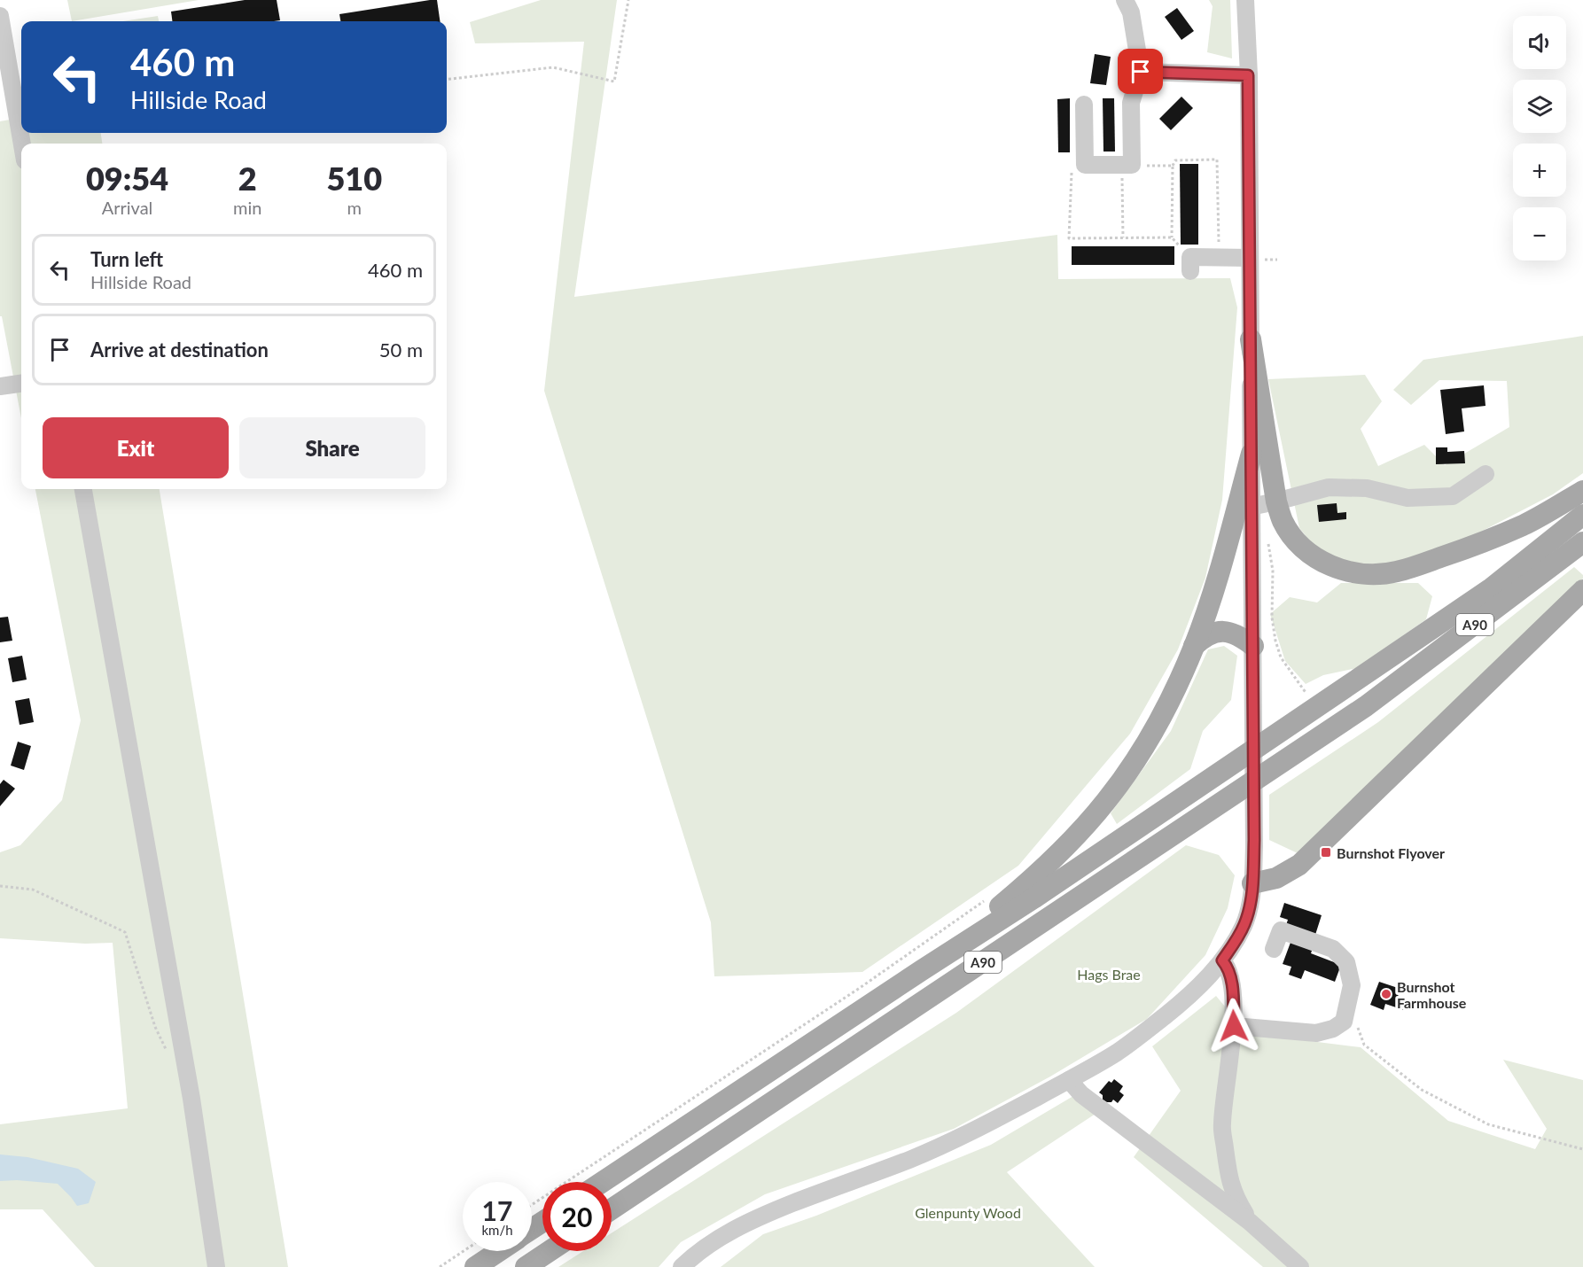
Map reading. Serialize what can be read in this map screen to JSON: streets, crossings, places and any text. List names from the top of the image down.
{
  "streets": {
    "main road": ["A90"]
  },
  "parks": ["Hags Brae", "Glenpunty Wood"],
  "places": {
    "transit": ["Burnshot Flyover"],
    "other": ["Burnshot Farmhouse"]
  },
  "page": {
    "map_buttons": ["+", "−"],
    "turn": ["460 m", "Hillside Road"],
    "eta": [
      "09:54",
      "Arrival",
      "2",
      "min",
      "510",
      "m"
    ],
    "list": [
      {
        "name": "Turn left",
        "note": "Hillside Road",
        "value": "460 m"
      },
      {
        "name": "Arrive at destination",
        "value": "50 m"
      }
    ],
    "buttons": ["Exit", "Share"],
    "speed": "17 km/h",
    "limit": "20"
  }
}
